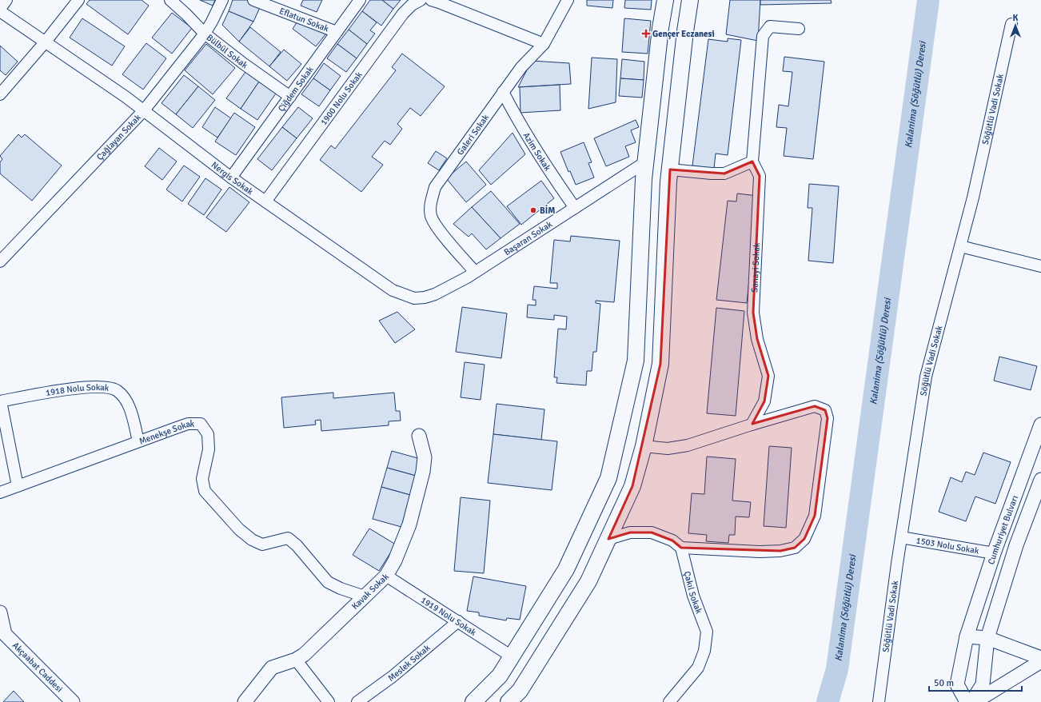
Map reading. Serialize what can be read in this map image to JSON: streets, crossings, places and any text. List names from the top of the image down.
{
  "streets": {
    "street": [
      "Eflatun Sokak",
      "Bülbül Sokak",
      "Çiğdem Sokak",
      "1900 Nolu Sokak",
      "Söğütlü Vadi Sokak",
      "Galeri Sokak",
      "Çağlayan Sokak",
      "Azim Sokak",
      "Nergis Sokak",
      "Başaran Sokak",
      "Sanayi Sokak",
      "1918 Nolu Sokak",
      "Menekşe Sokak",
      "Cumhuriyet Bulvarı",
      "1503 Nolu Sokak",
      "Kavak Sokak",
      "Çakıl Sokak",
      "1919 Nolu Sokak",
      "Meslek Sokak",
      "Akçaabat Caddesi"
    ]
  },
  "crossings": [
    ["Eflatun Sokak", "Çiğdem Sokak"],
    ["Bülbül Sokak", "Çiğdem Sokak"],
    ["Bülbül Sokak", "Çağlayan Sokak"],
    ["Çiğdem Sokak", "Nergis Sokak"],
    ["1900 Nolu Sokak", "Nergis Sokak"],
    ["Söğütlü Vadi Sokak", "1503 Nolu Sokak"],
    ["Galeri Sokak", "Azim Sokak"],
    ["Galeri Sokak", "Nergis Sokak"],
    ["Galeri Sokak", "Başaran Sokak"],
    ["Çağlayan Sokak", "Nergis Sokak"],
    ["Azim Sokak", "Başaran Sokak"],
    ["Nergis Sokak", "Başaran Sokak"],
    ["1918 Nolu Sokak", "Menekşe Sokak"],
    ["Menekşe Sokak", "Kavak Sokak"],
    ["Cumhuriyet Bulvarı", "1503 Nolu Sokak"],
    ["Kavak Sokak", "1919 Nolu Sokak"],
    ["1919 Nolu Sokak", "Meslek Sokak"]
  ],
  "water": ["Kalanima (Söğütlü) Deresi"],
  "places": {
    "health": ["Gençer Eczanesi"],
    "other": ["BİM"]
  },
  "scale_bar": "50 m",
  "north": "top"
}
